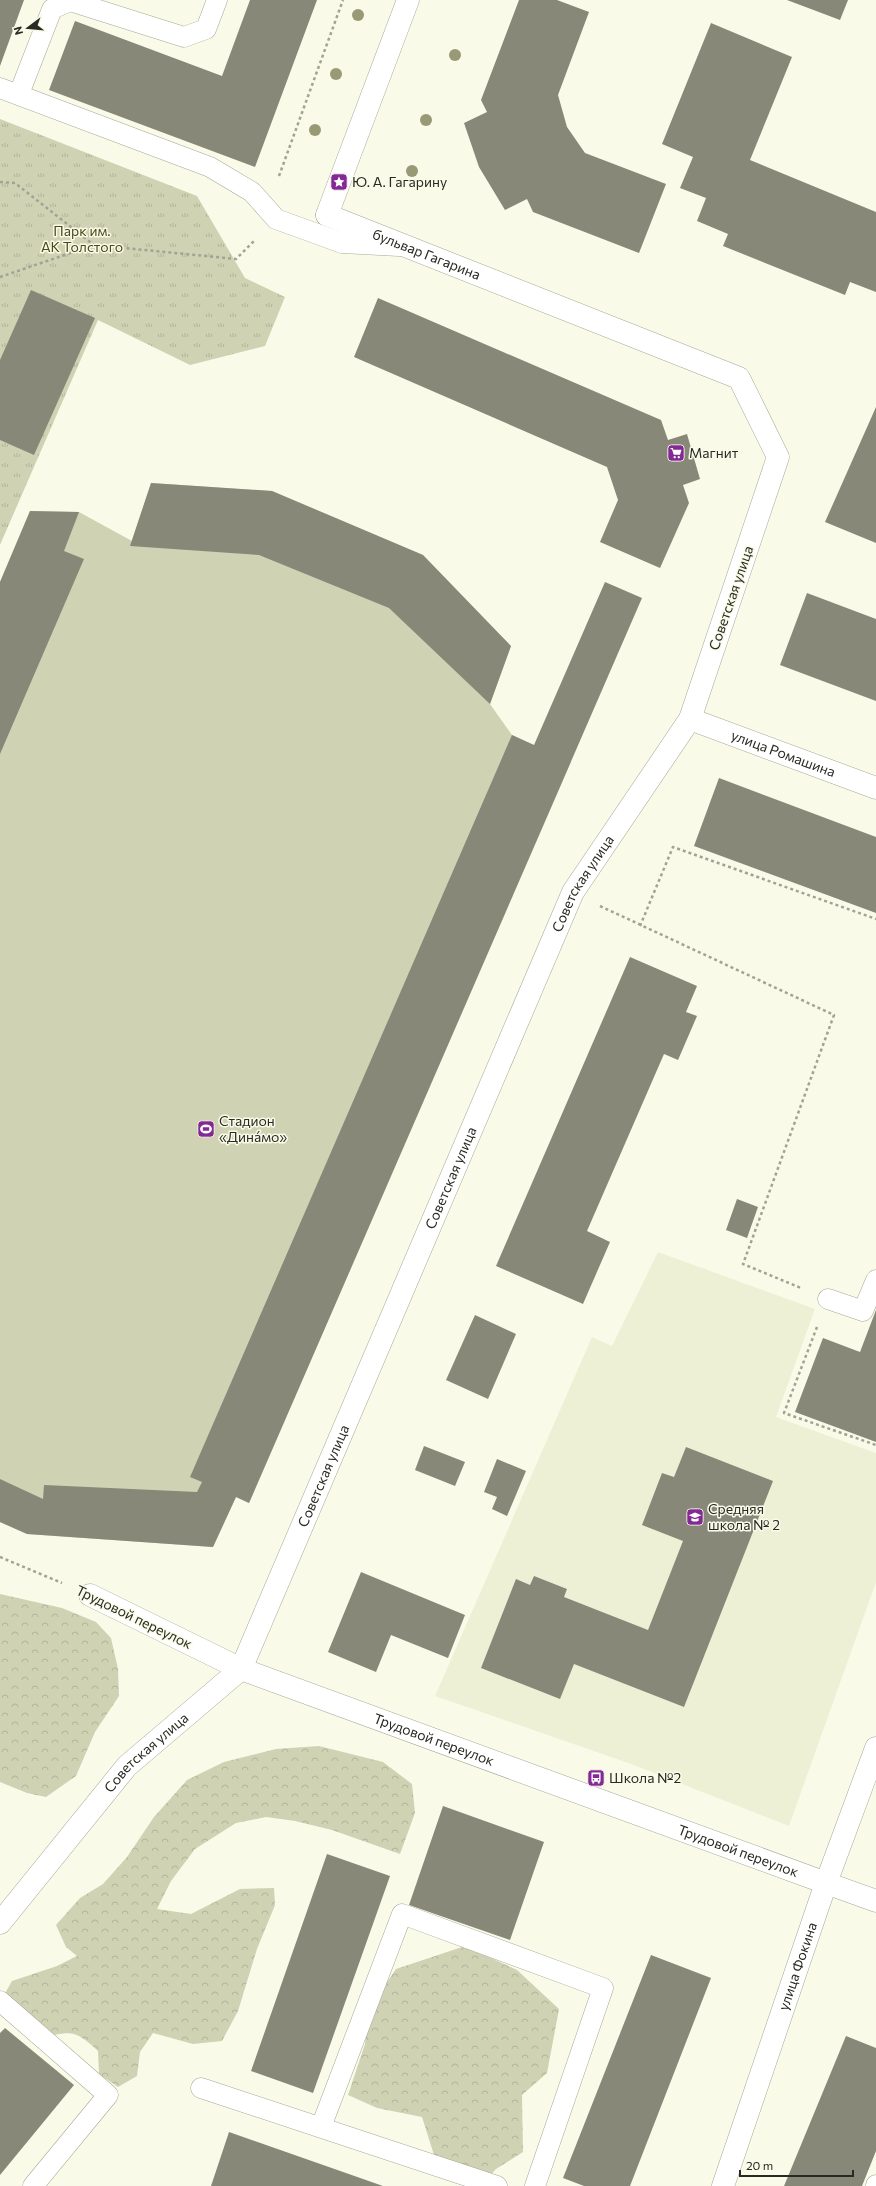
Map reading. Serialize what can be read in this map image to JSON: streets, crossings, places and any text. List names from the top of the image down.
{
  "streets": {
    "street": [
      "бульвар Гагарина",
      "Советская улица",
      "улица Ромашина",
      "Трудовой переулок",
      "улица Фокина"
    ]
  },
  "crossings": [
    ["бульвар Гагарина", "Советская улица"],
    ["Советская улица", "улица Ромашина"],
    ["Советская улица", "Трудовой переулок"],
    ["Трудовой переулок", "улица Фокина"]
  ],
  "parks": ["Парк им. АК Толстого"],
  "places": {
    "place": ["Ю. А. Гагарину"],
    "supermarket": ["Магнит"],
    "sports": ["Стадион «Дина́мо»"],
    "school or university": ["Средняя школа № 2"],
    "bus stop": ["Школа №2"]
  },
  "scale_bar": "20 m",
  "north": "left"
}
